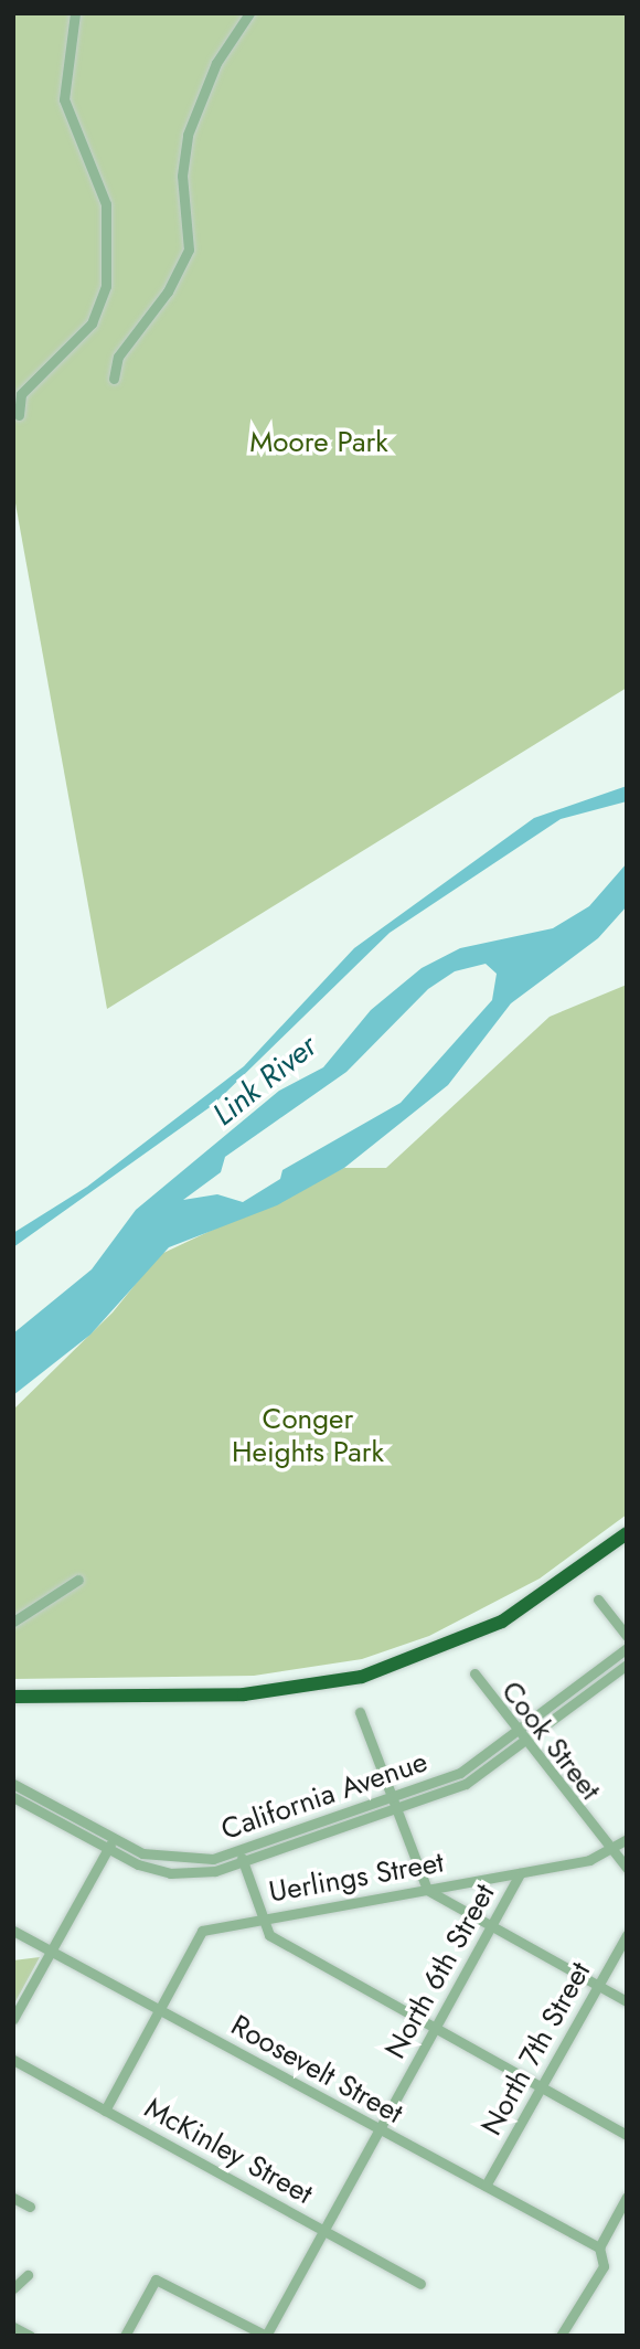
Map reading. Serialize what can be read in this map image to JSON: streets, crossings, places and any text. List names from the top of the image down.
{
  "streets": {
    "street": [
      "Cook Street",
      "California Avenue",
      "Uerlings Street",
      "North 6th Street",
      "North 7th Street",
      "Roosevelt Street",
      "McKinley Street"
    ]
  },
  "crossings": [
    ["Cook Street", "California Avenue"],
    ["Cook Street", "Uerlings Street"],
    ["Uerlings Street", "North 6th Street"],
    ["Uerlings Street", "Roosevelt Street"],
    ["North 6th Street", "Roosevelt Street"],
    ["North 6th Street", "McKinley Street"],
    ["North 7th Street", "Roosevelt Street"]
  ],
  "water": ["Link River"],
  "parks": ["Moore Park", "Conger Heights Park"]
}
